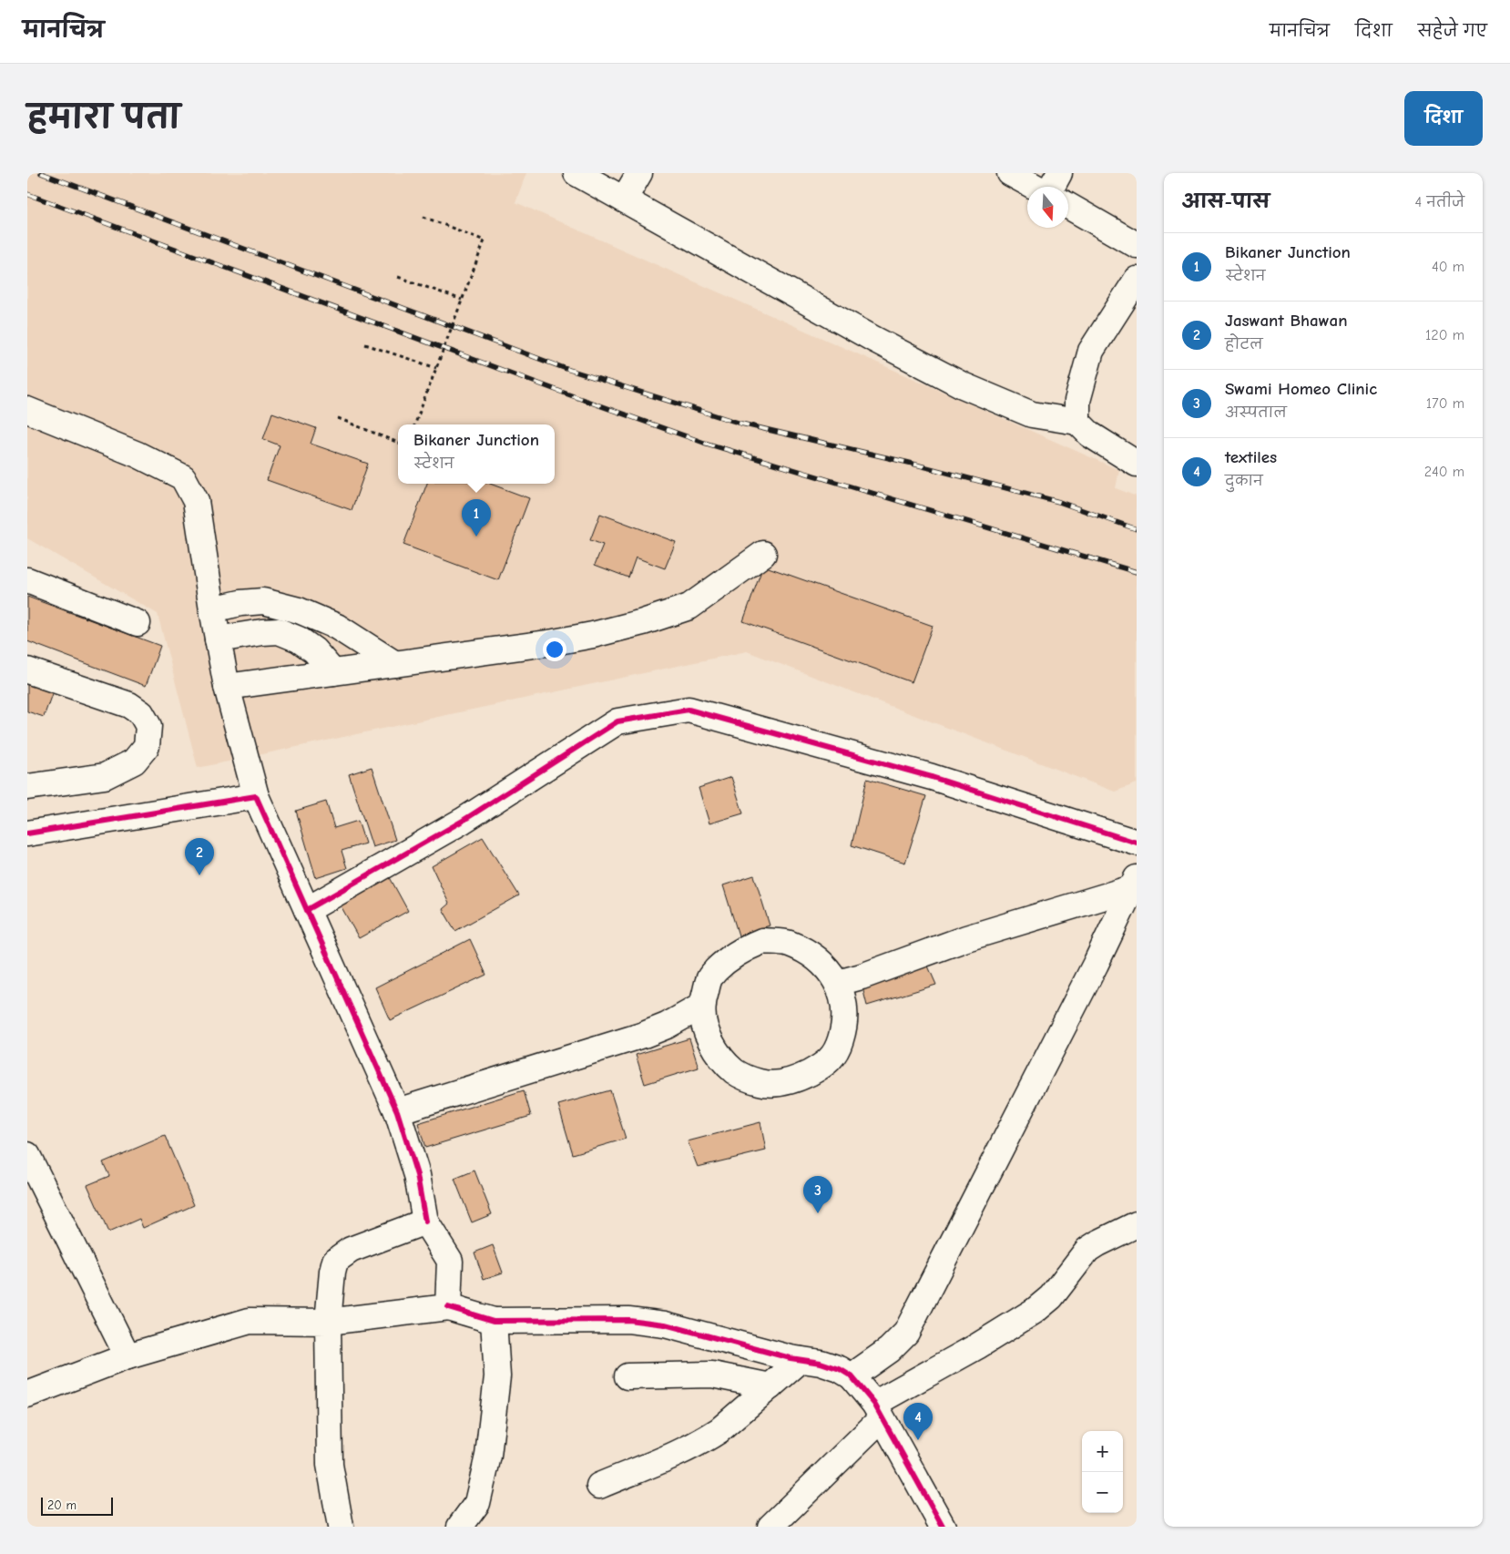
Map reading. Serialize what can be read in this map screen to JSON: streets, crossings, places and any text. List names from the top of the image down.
{
  "scale_bar": "20 m",
  "north": "bottom",
  "page": {
    "header": "मानचित्र",
    "nav": ["मानचित्र", "दिशा", "सहेजे गए"],
    "title": "हमारा पता",
    "buttons": "दिशा",
    "heading": ["आस-पास", "4 नतीजे"],
    "list": [
      {
        "mark": "1",
        "name": "Bikaner Junction",
        "note": "स्टेशन",
        "value": "40 m"
      },
      {
        "mark": "2",
        "name": "Jaswant Bhawan",
        "note": "होटल",
        "value": "120 m"
      },
      {
        "mark": "3",
        "name": "Swami Homeo Clinic",
        "note": "अस्पताल",
        "value": "170 m"
      },
      {
        "mark": "4",
        "name": "textiles",
        "note": "दुकान",
        "value": "240 m"
      }
    ],
    "popup": ["Bikaner Junction", "स्टेशन"],
    "pins": [
      "1",
      "2",
      "3",
      "4"
    ],
    "map_buttons": ["+", "−"],
    "scale": "20 m"
  }
}
